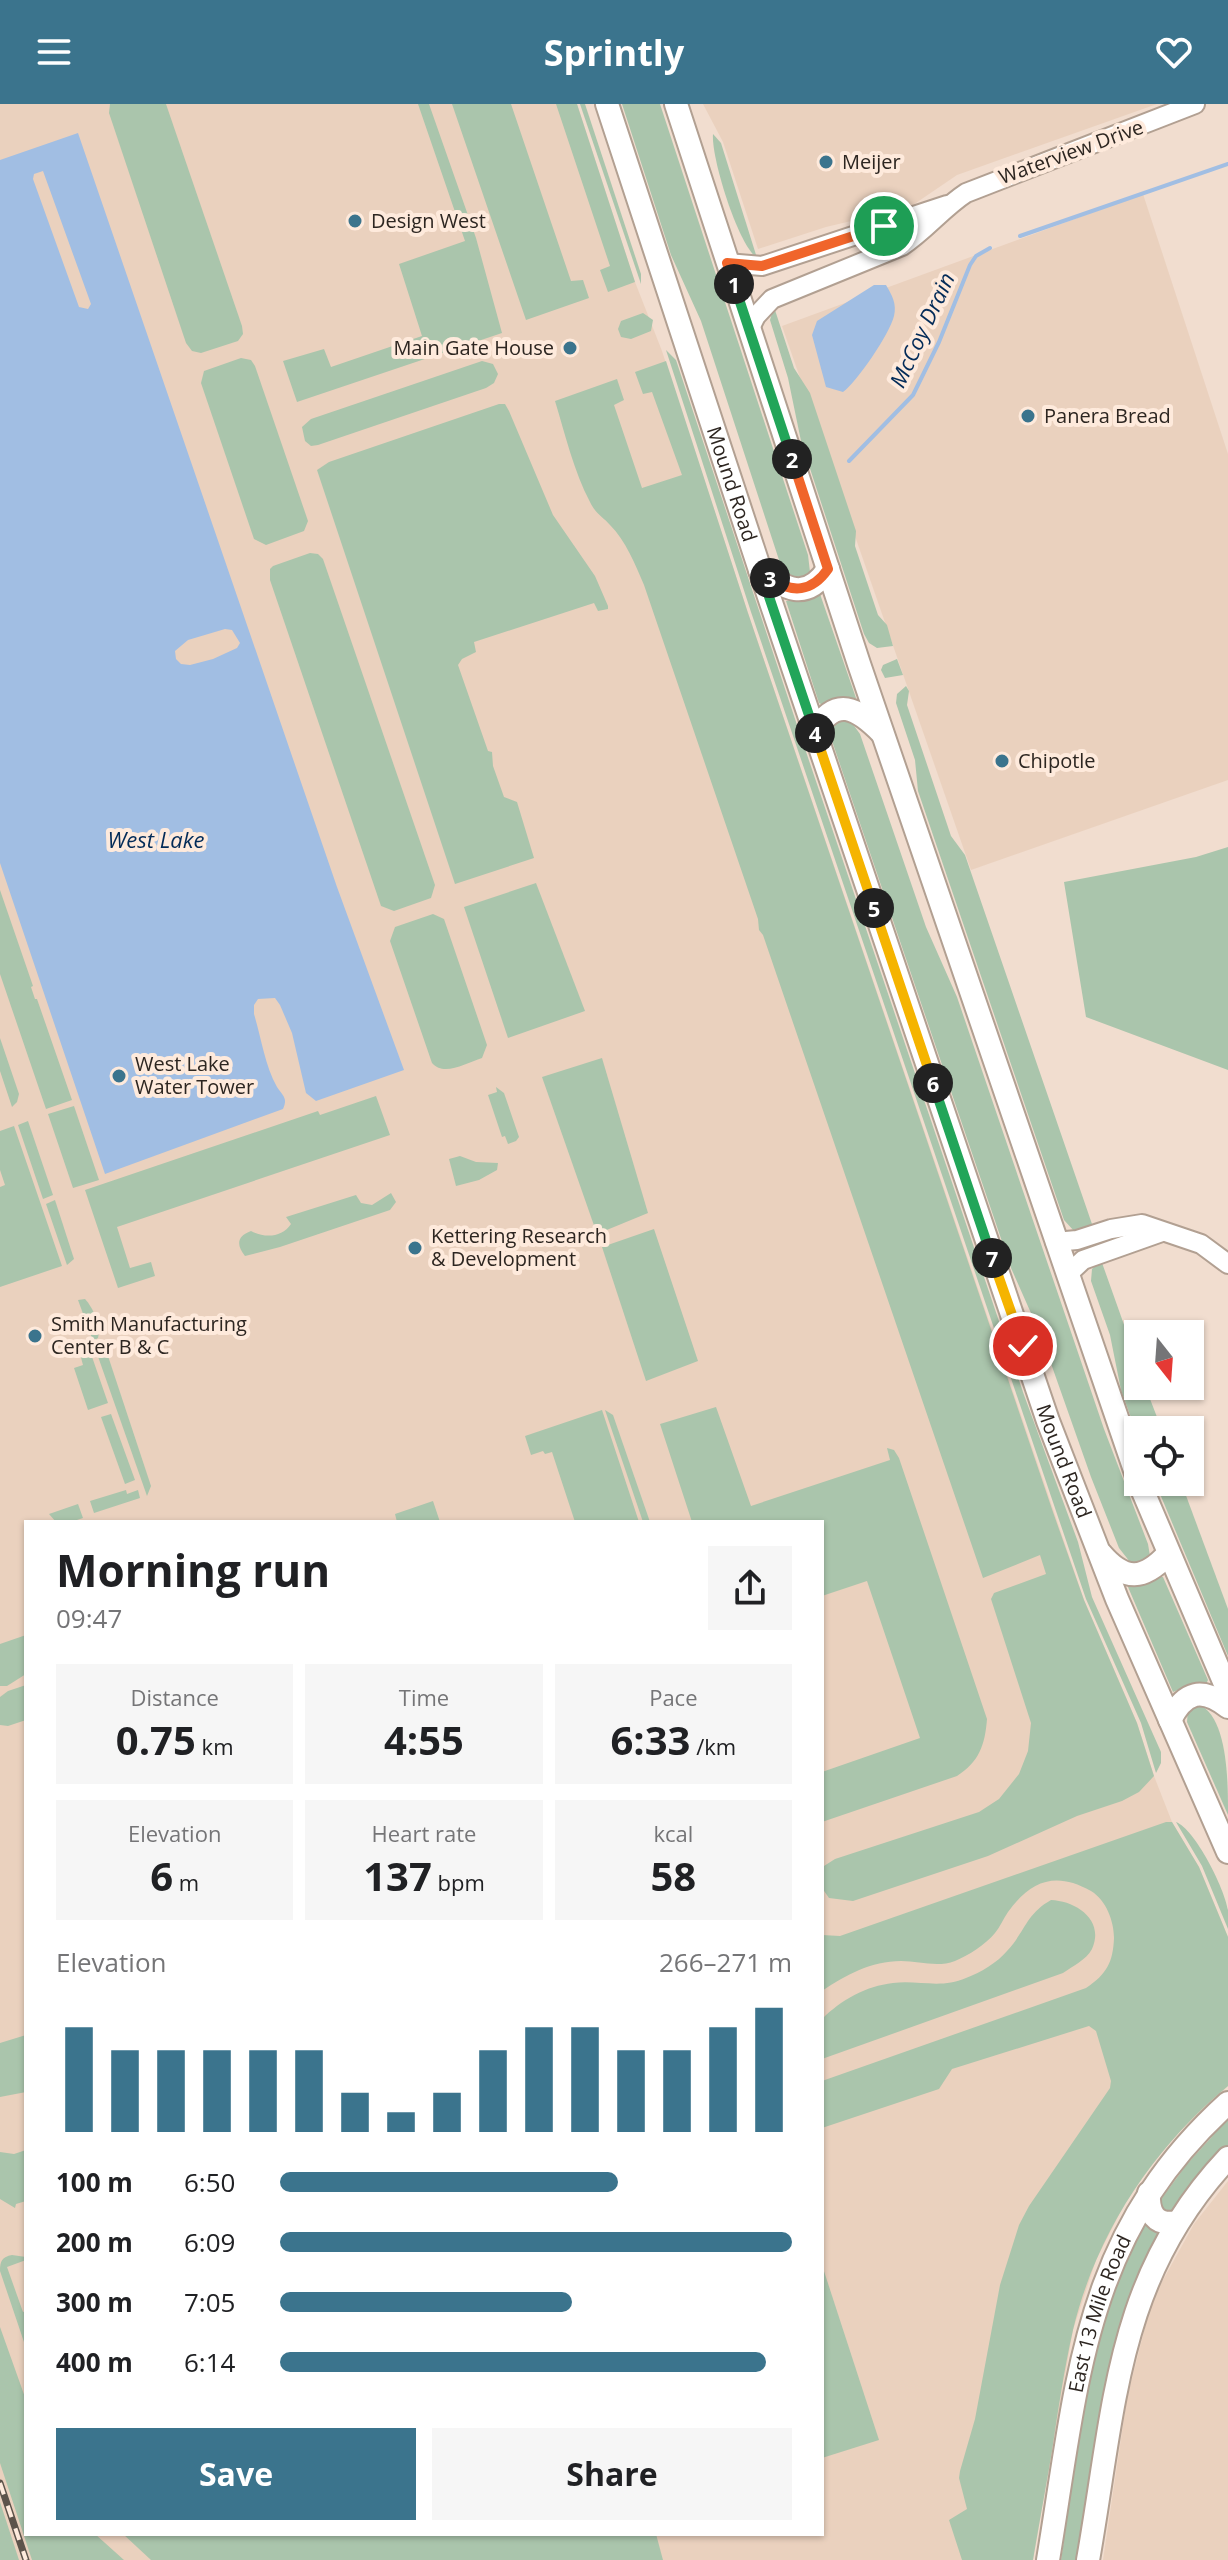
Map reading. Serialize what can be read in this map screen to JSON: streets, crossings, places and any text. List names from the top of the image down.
{
  "streets": {
    "main road": ["Mound Road", "East 13 Mile Road"],
    "street": ["Waterview Drive"]
  },
  "water": ["McCoy Drain", "West Lake"],
  "places": [
    "Meijer",
    "Design West",
    "Main Gate House",
    "Panera Bread",
    "Chipotle",
    "West Lake Water Tower",
    "Kettering Research & Development",
    "Smith Manufacturing Center B & C"
  ],
  "north": "bottom",
  "page": {
    "header": "Sprintly",
    "pins": [
      "1",
      "2",
      "3",
      "4",
      "5",
      "6",
      "7"
    ],
    "heading": ["Morning run", "09:47"],
    "stats": [
      ["Distance", "0.75 km"],
      ["Time", "4:55"],
      ["Pace", "6:33 /km"],
      ["Elevation", "6 m"],
      ["Heart rate", "137 bpm"],
      ["kcal", "58"]
    ],
    "chart": ["Elevation", "266–271 m"],
    "list": [
      {
        "name": "100 m",
        "note": "6:50"
      },
      {
        "name": "200 m",
        "note": "6:09"
      },
      {
        "name": "300 m",
        "note": "7:05"
      },
      {
        "name": "400 m",
        "note": "6:14"
      }
    ],
    "buttons": ["Save", "Share"]
  }
}
